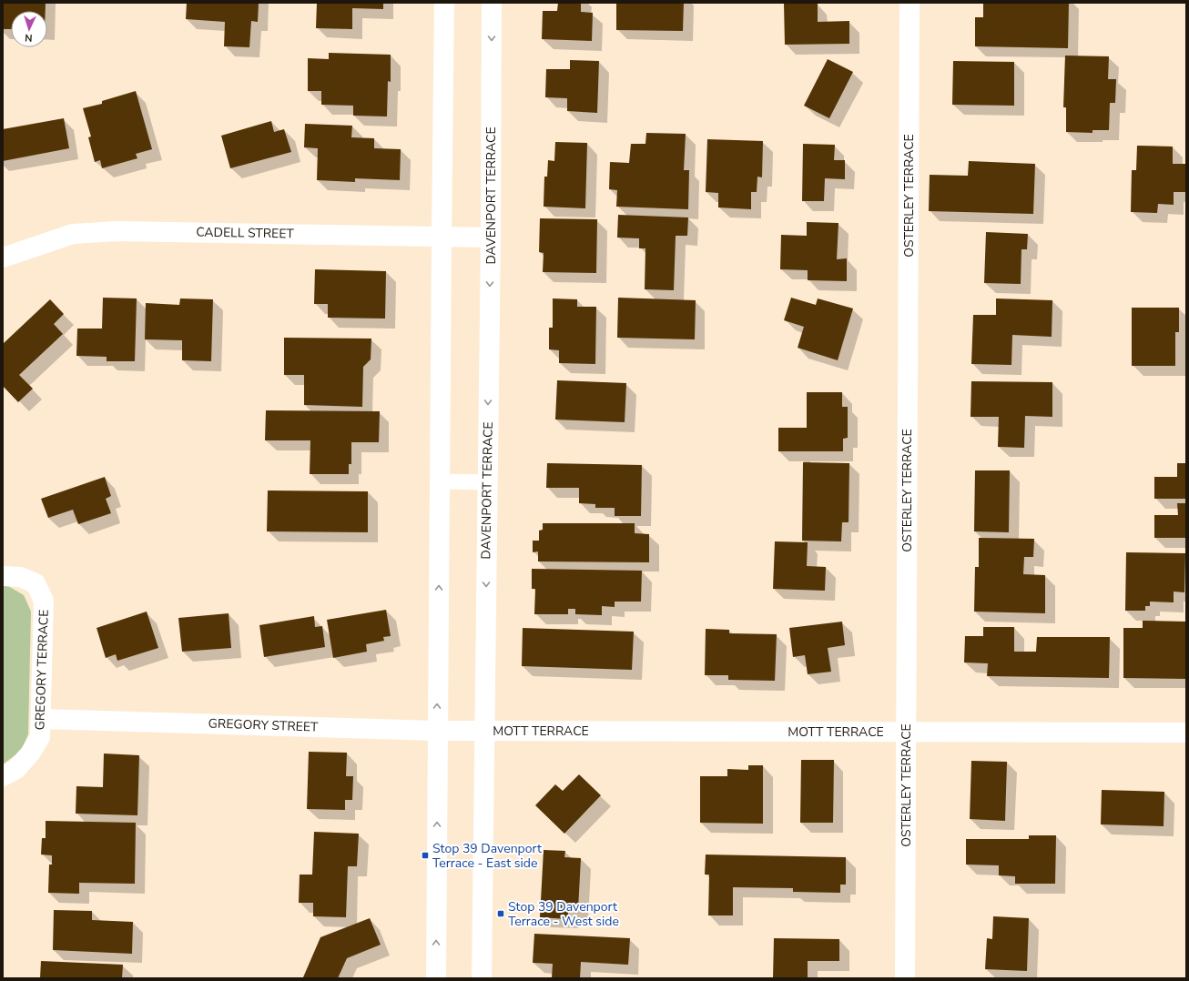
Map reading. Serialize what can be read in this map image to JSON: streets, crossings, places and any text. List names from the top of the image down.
{
  "streets": {
    "street": [
      "DAVENPORT TERRACE",
      "OSTERLEY TERRACE",
      "CADELL STREET",
      "GREGORY TERRACE",
      "GREGORY STREET",
      "MOTT TERRACE"
    ]
  },
  "crossings": [
    ["DAVENPORT TERRACE", "CADELL STREET"],
    ["DAVENPORT TERRACE", "GREGORY STREET"],
    ["DAVENPORT TERRACE", "MOTT TERRACE"],
    ["OSTERLEY TERRACE", "MOTT TERRACE"],
    ["GREGORY TERRACE", "GREGORY STREET"],
    ["GREGORY STREET", "MOTT TERRACE"]
  ],
  "places": {
    "transit": ["Stop 39 Davenport Terrace - East side", "Stop 39 Davenport Terrace - West side"]
  },
  "north": "bottom"
}
